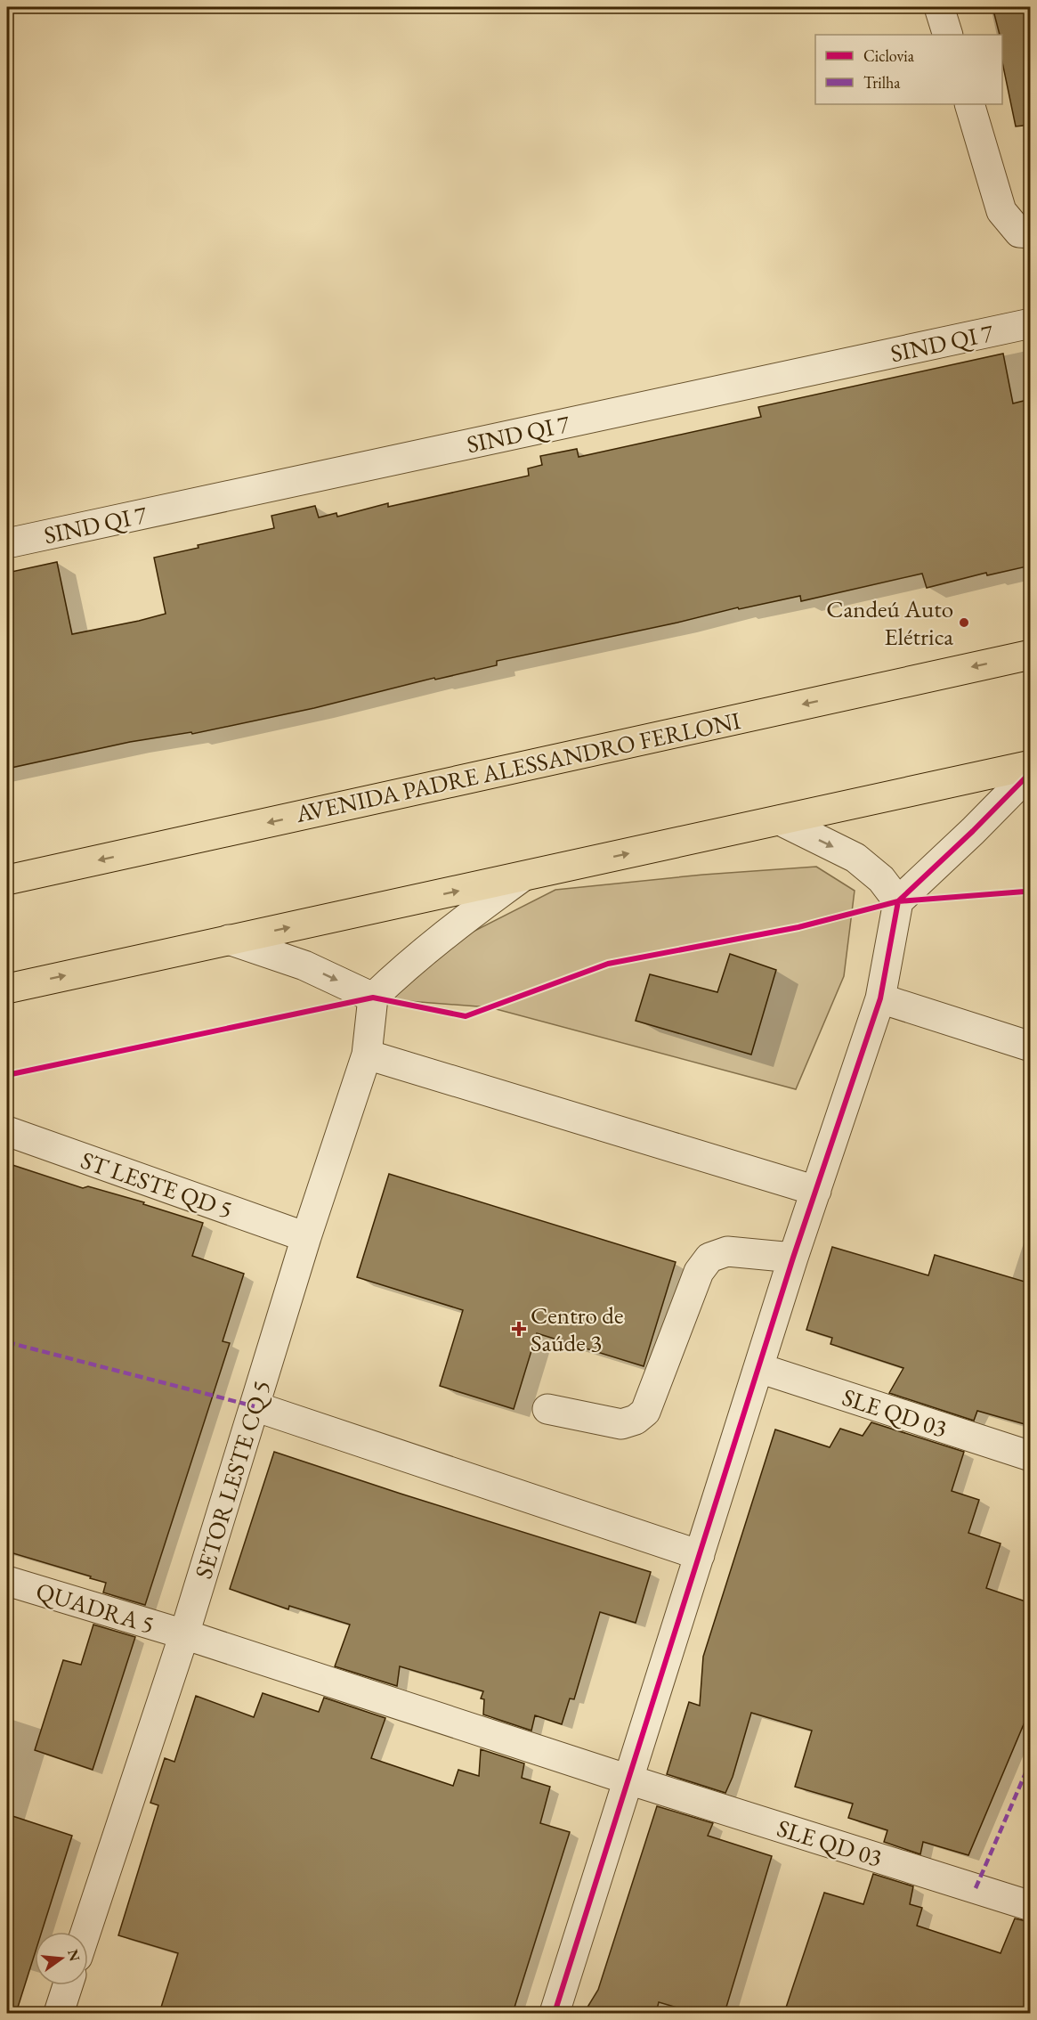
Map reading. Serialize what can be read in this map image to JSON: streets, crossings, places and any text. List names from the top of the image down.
{
  "streets": {
    "main road": ["AVENIDA PADRE ALESSANDRO FERLONI"],
    "street": [
      "SIND QI 7",
      "ST LESTE QD 5",
      "SLE QD 03",
      "SETOR LESTE CQ 5",
      "QUADRA 5"
    ]
  },
  "crossings": [
    ["ST LESTE QD 5", "SETOR LESTE CQ 5"],
    ["SLE QD 03", "QUADRA 5"],
    ["SETOR LESTE CQ 5", "QUADRA 5"]
  ],
  "places": {
    "other": ["Candeú Auto Elétrica"],
    "health": ["Centro de Saúde 3"]
  },
  "legend": ["Ciclovia", "Trilha"],
  "north": "right"
}
